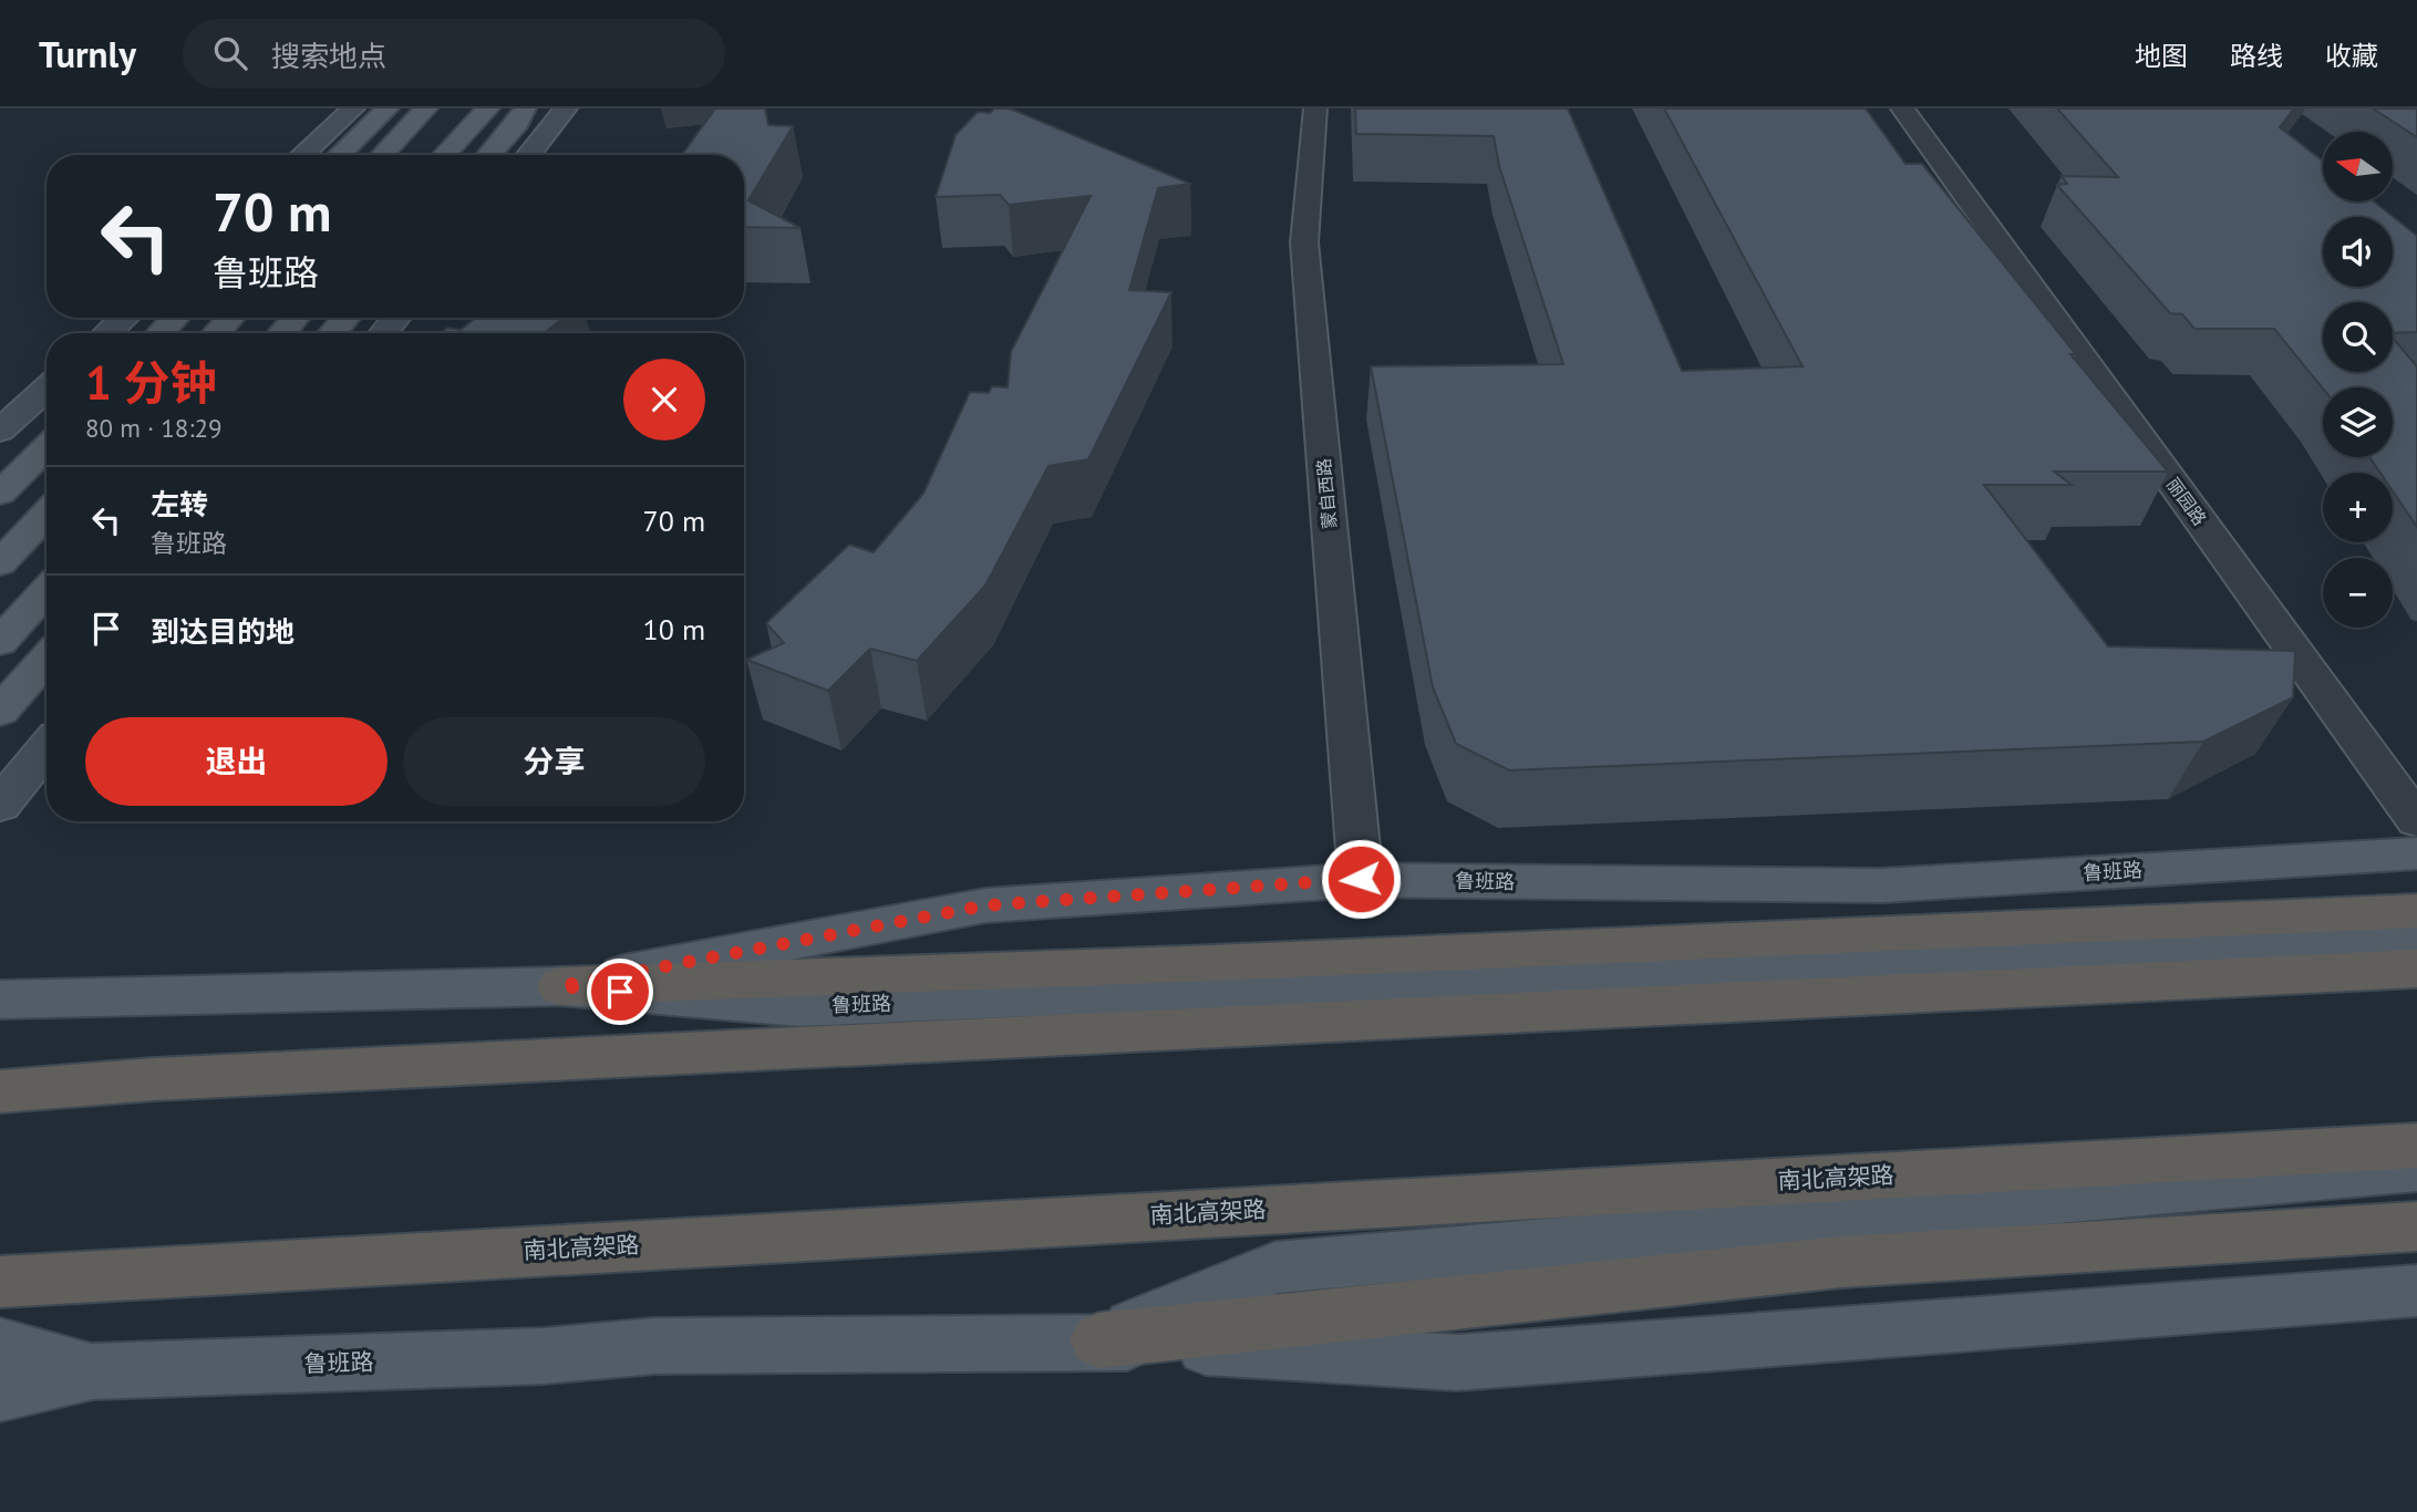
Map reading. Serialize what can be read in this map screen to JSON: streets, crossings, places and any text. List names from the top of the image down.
{
  "streets": {
    "highway": ["南北高架路"],
    "main road": ["鲁班路"],
    "street": ["蒙自西路", "丽园路"]
  },
  "crossings": [
    ["蒙自西路", "鲁班路"]
  ],
  "north": "left",
  "page": {
    "header": "Turnly",
    "search": "搜索地点",
    "nav": ["地图", "路线", "收藏"],
    "map_buttons": ["+", "−"],
    "turn": ["70 m", "鲁班路"],
    "heading": ["1 分钟", "80 m · 18:29"],
    "list": [
      {
        "name": "左转",
        "note": "鲁班路",
        "value": "70 m"
      },
      {
        "name": "到达目的地",
        "value": "10 m"
      }
    ],
    "buttons": ["退出", "分享"]
  }
}
